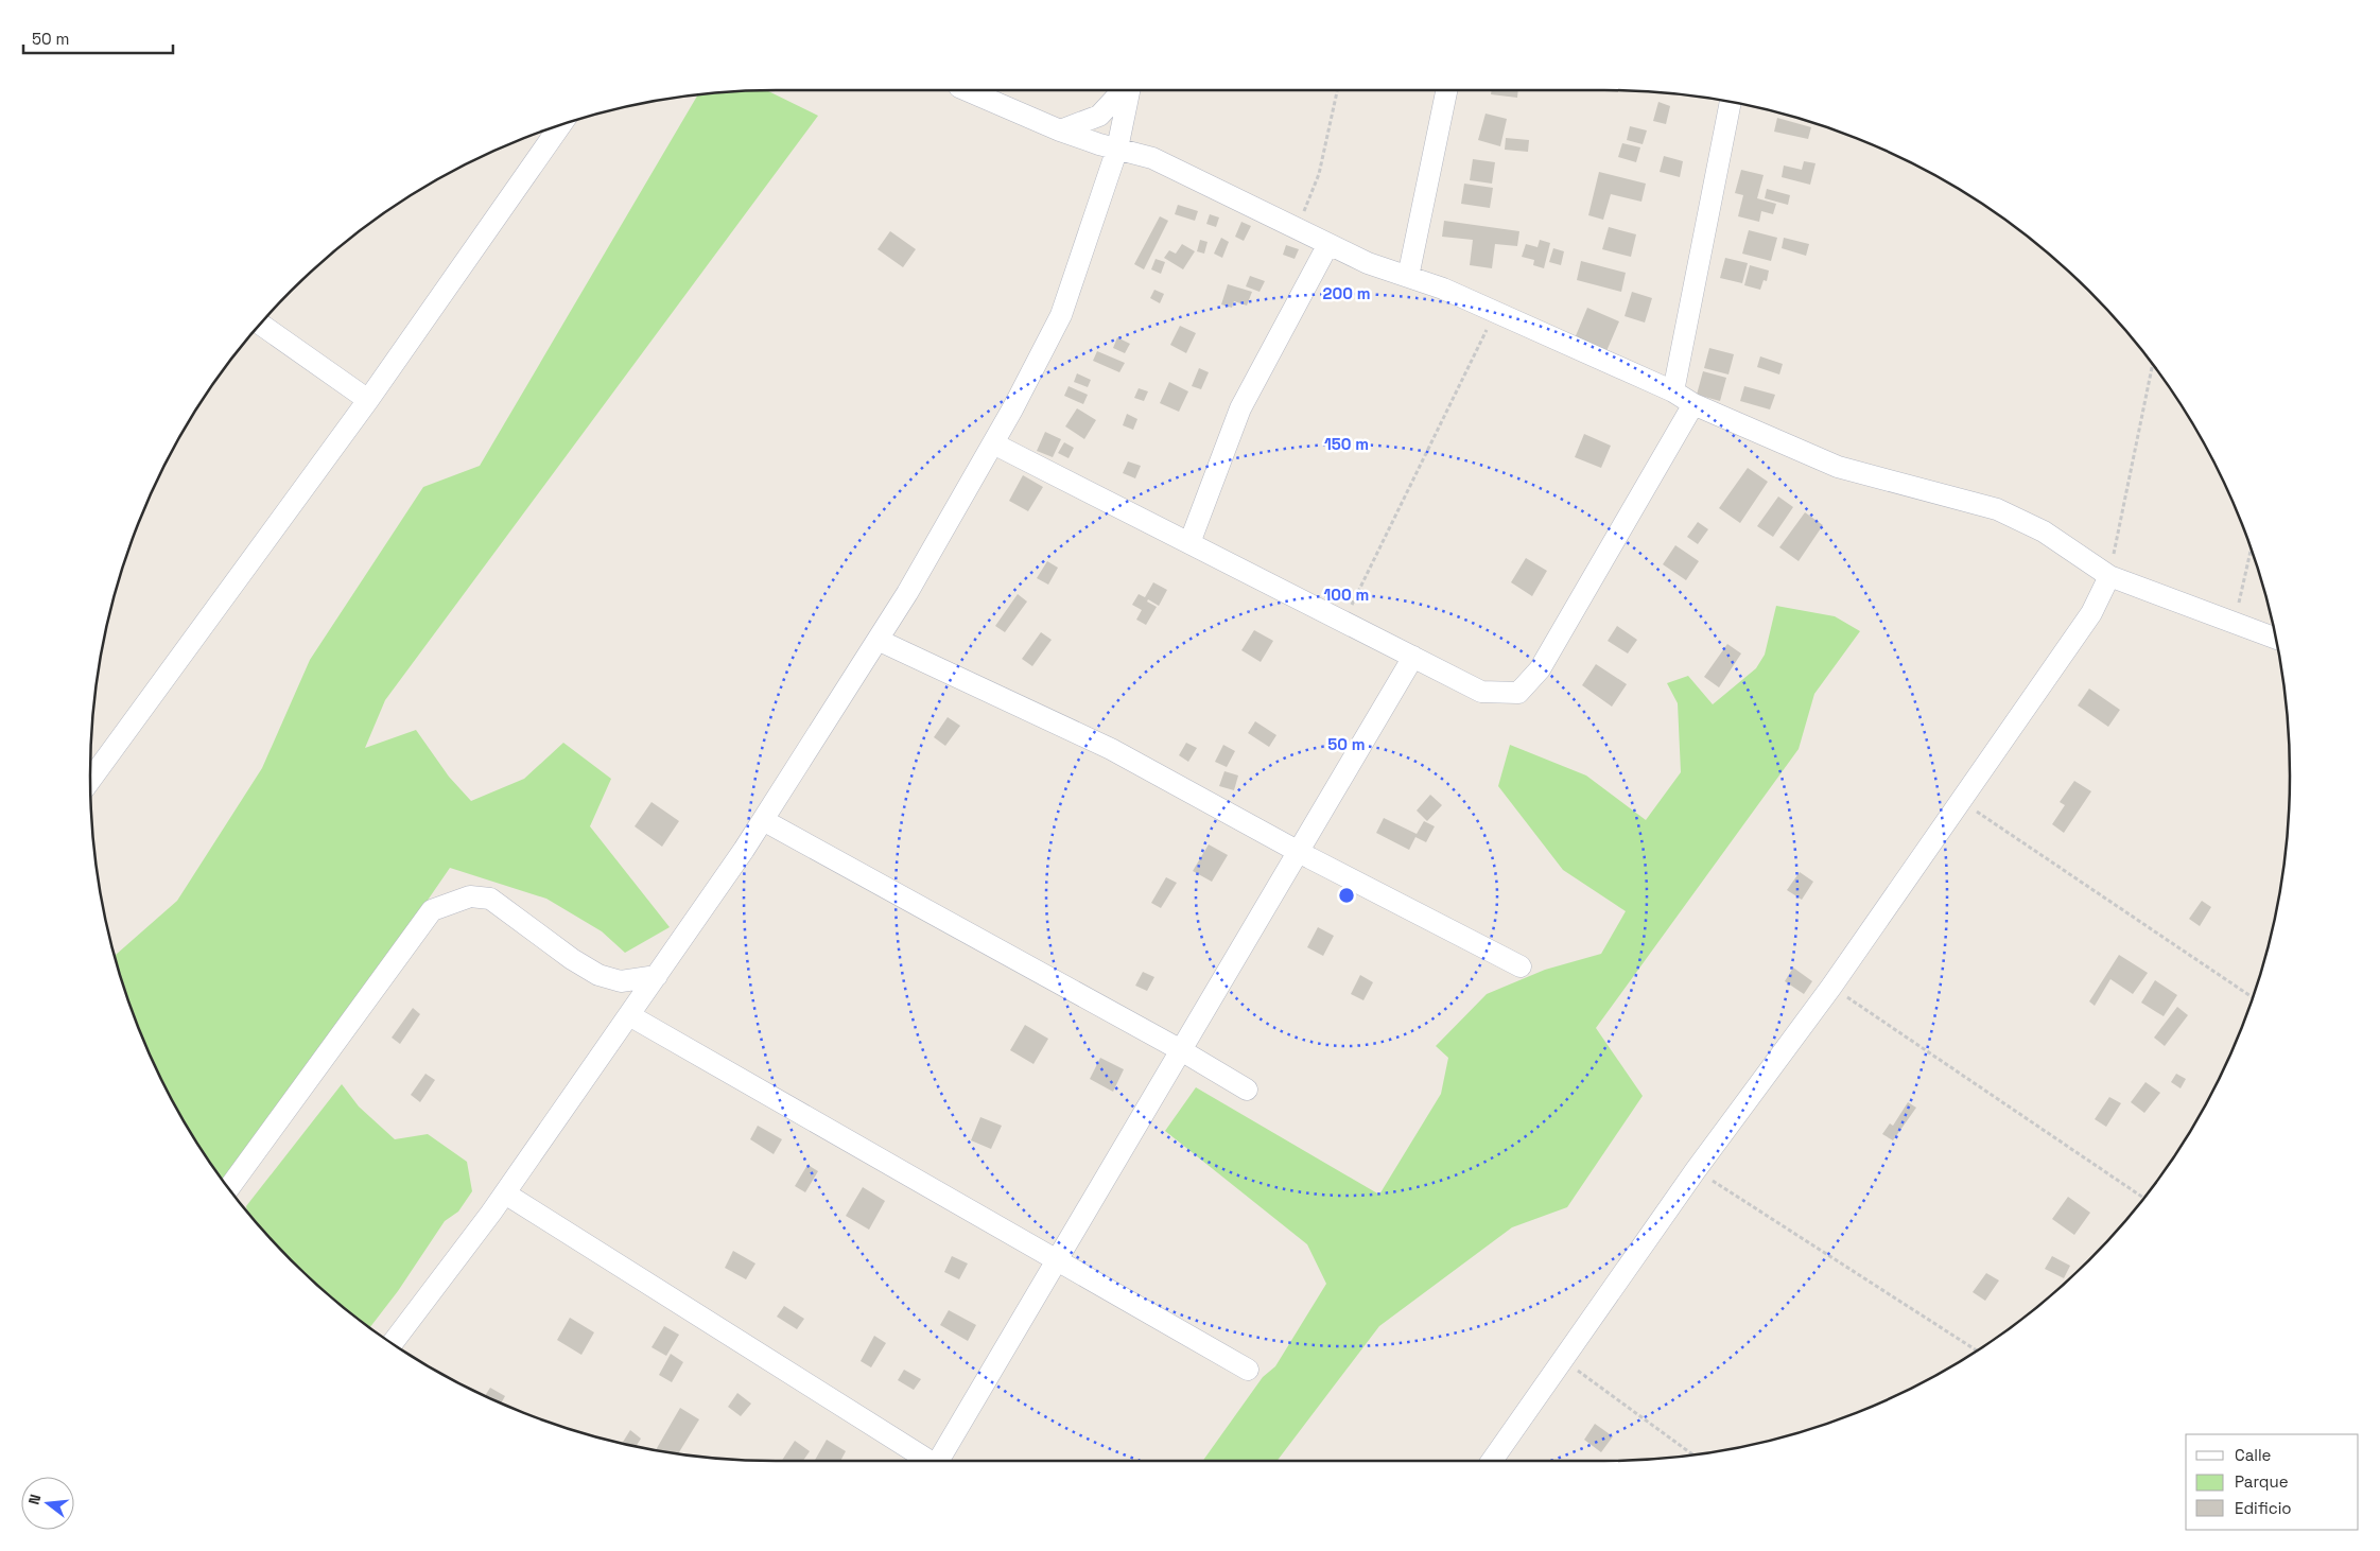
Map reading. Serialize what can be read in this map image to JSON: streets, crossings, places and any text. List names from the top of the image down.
{
  "legend": ["Calle", "Parque", "Edificio"],
  "scale_bar": "50 m",
  "north": "left",
  "rings": [
    "200 m",
    "150 m",
    "100 m",
    "50 m"
  ]
}
